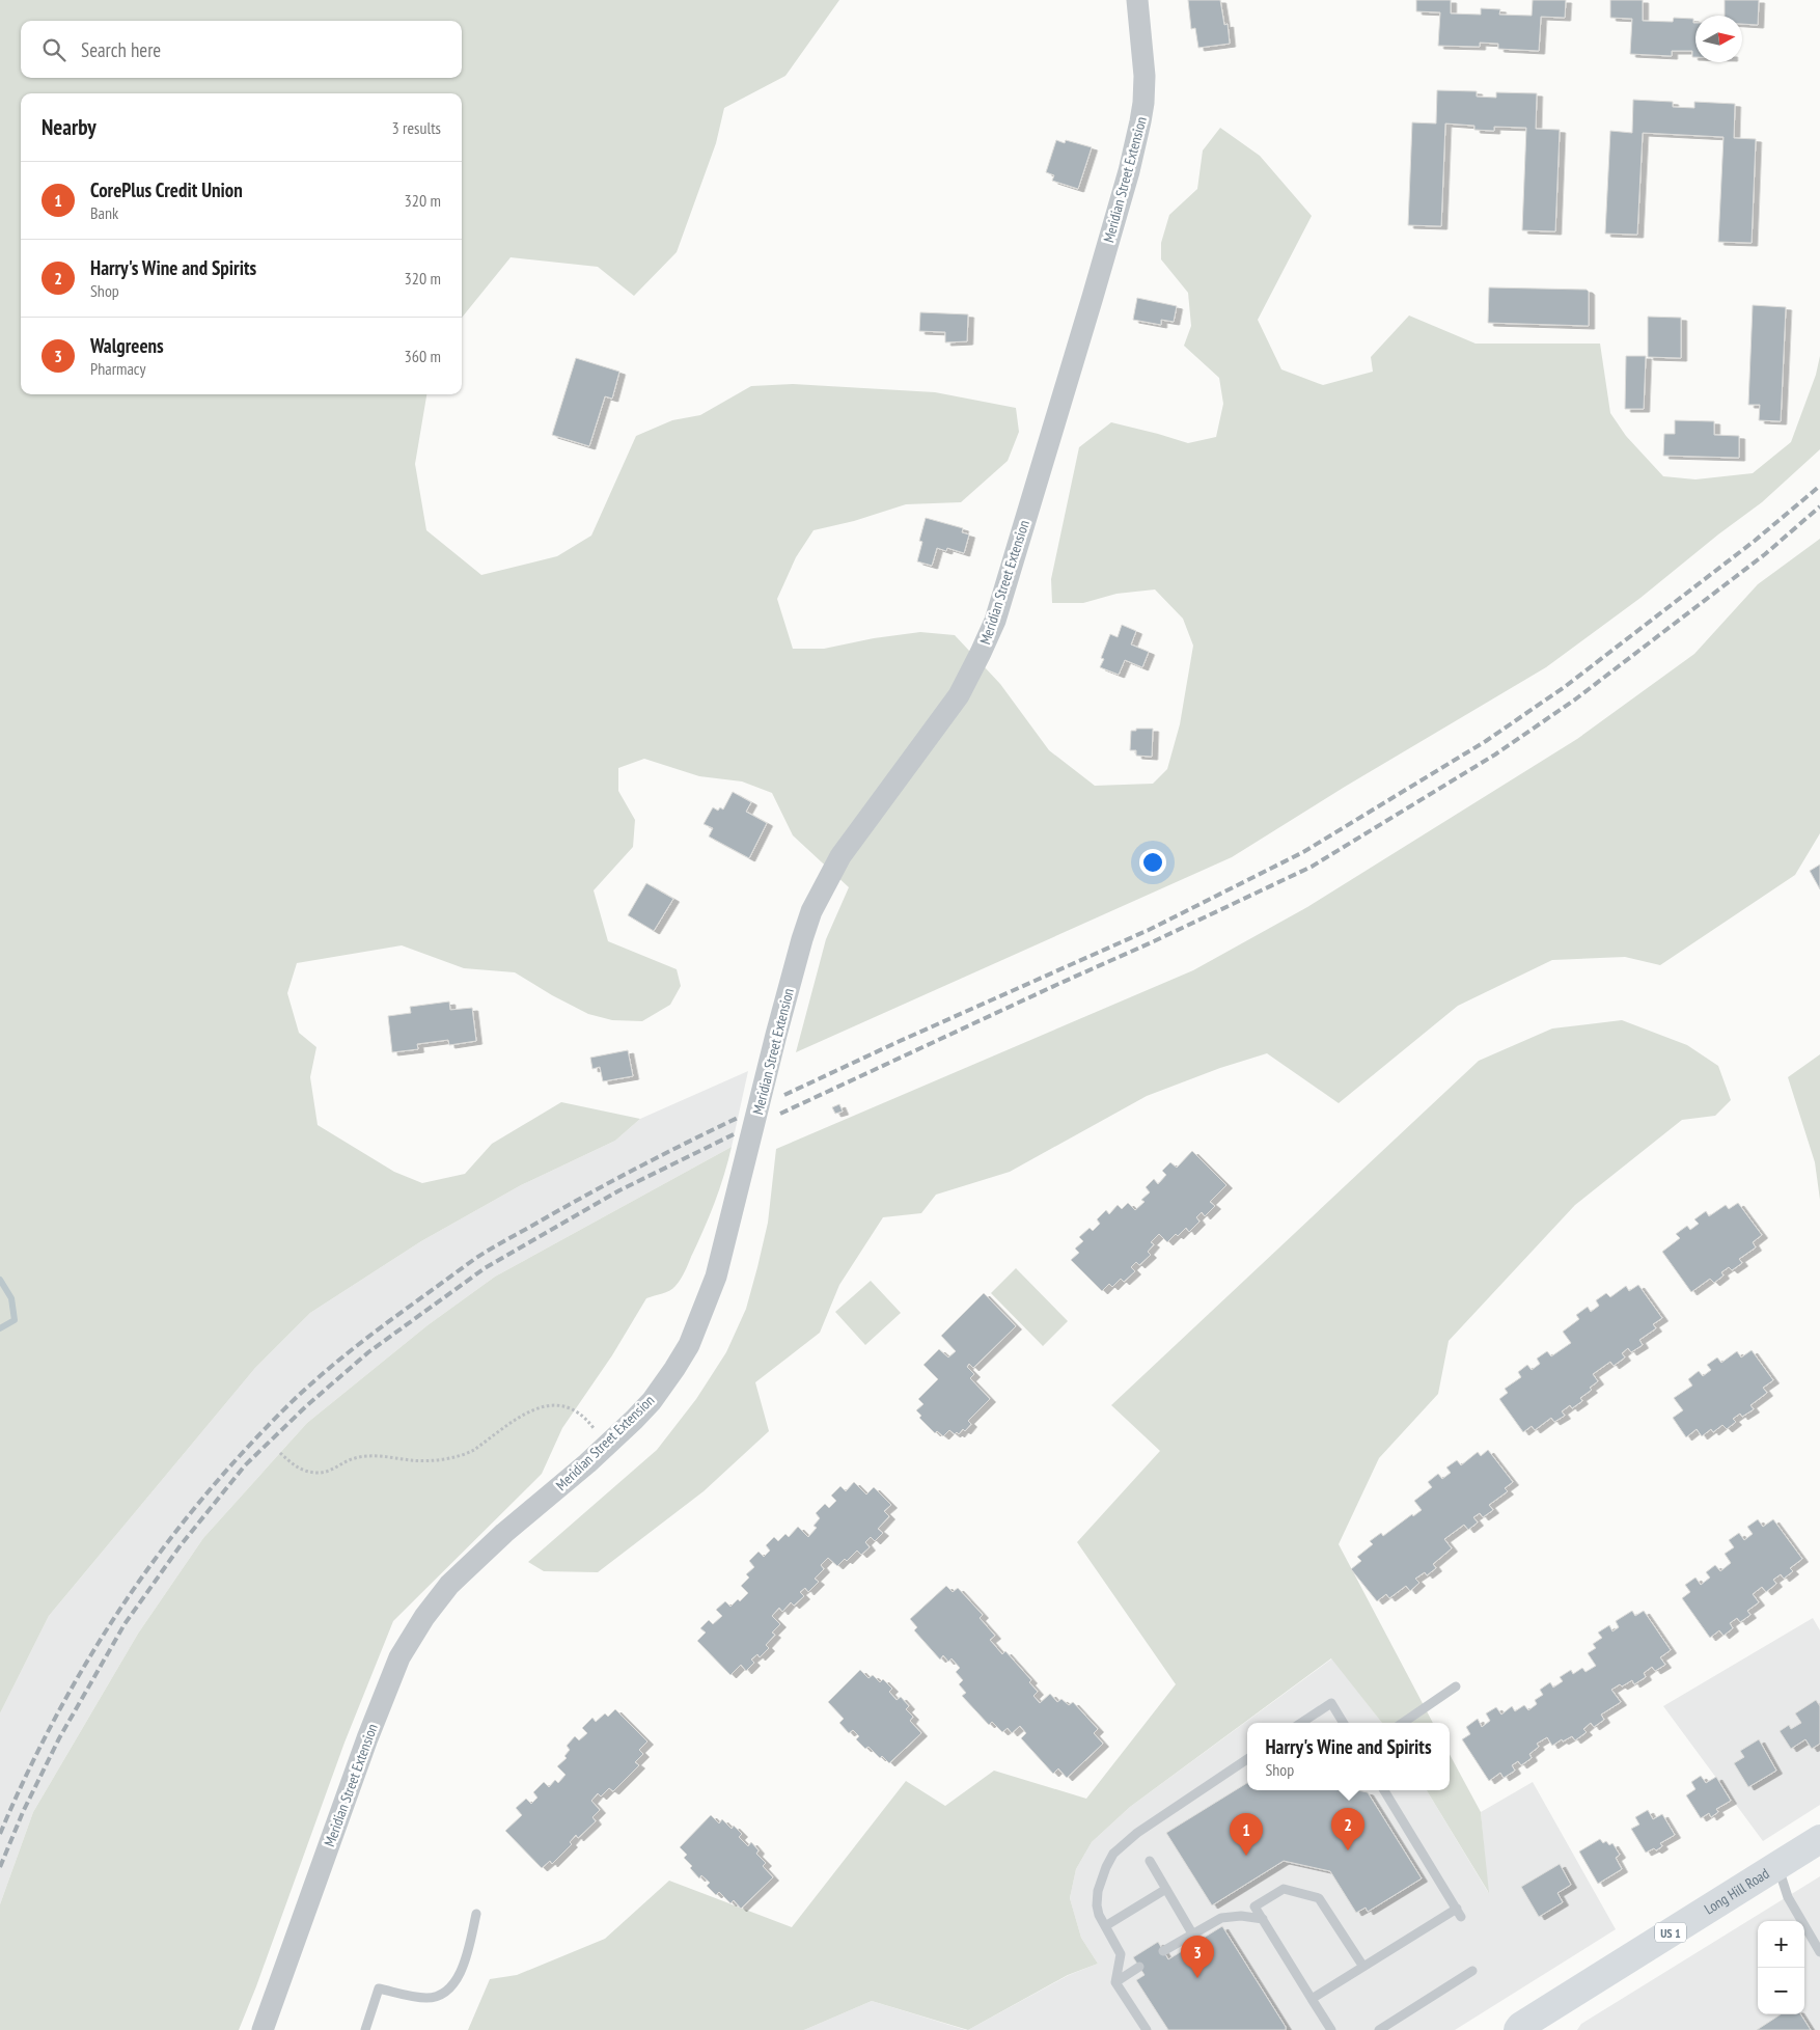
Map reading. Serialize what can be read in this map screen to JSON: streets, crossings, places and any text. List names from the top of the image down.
{
  "streets": {
    "main road": ["Long Hill Road", "US 1"],
    "street": ["Meridian Street Extension"]
  },
  "north": "right",
  "page": {
    "search": "Search here",
    "heading": ["Nearby", "3 results"],
    "list": [
      {
        "mark": "1",
        "name": "CorePlus Credit Union",
        "note": "Bank",
        "value": "320 m"
      },
      {
        "mark": "2",
        "name": "Harry's Wine and Spirits",
        "note": "Shop",
        "value": "320 m"
      },
      {
        "mark": "3",
        "name": "Walgreens",
        "note": "Pharmacy",
        "value": "360 m"
      }
    ],
    "popup": ["Harry's Wine and Spirits", "Shop"],
    "pins": ["2", "1", "3"],
    "map_buttons": ["+", "−"]
  }
}
